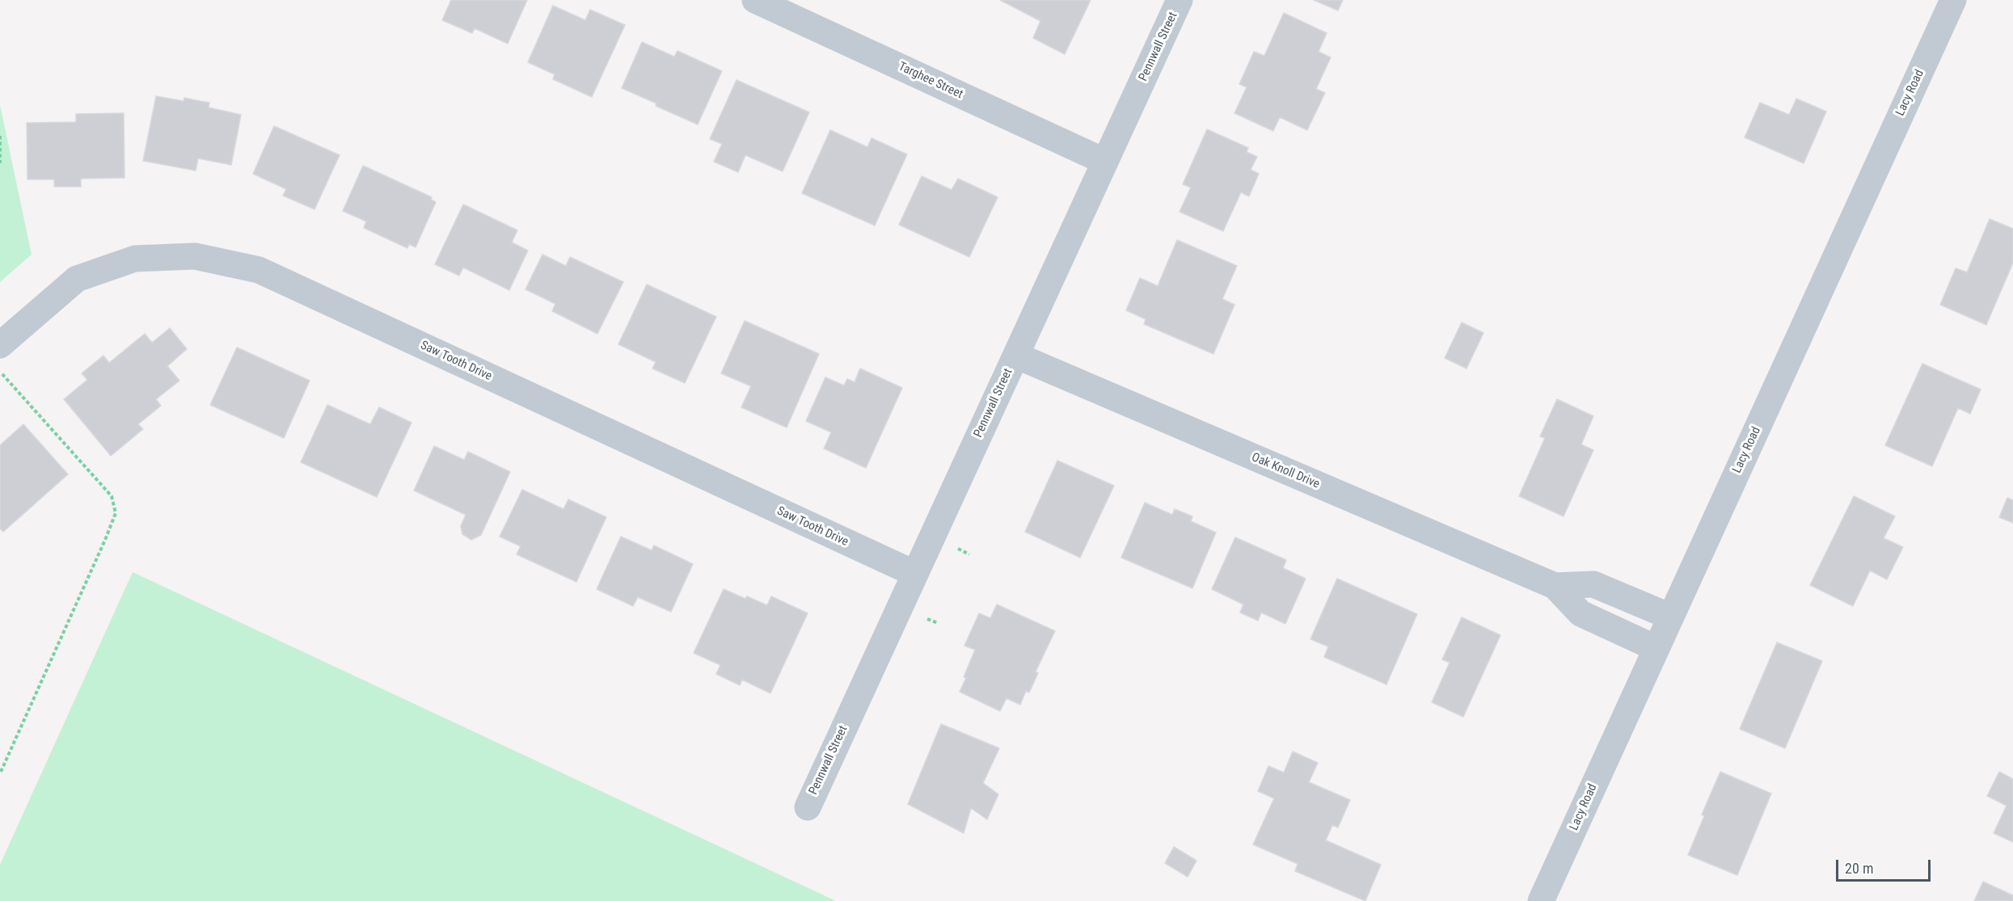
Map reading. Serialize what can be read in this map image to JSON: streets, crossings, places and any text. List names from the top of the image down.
{
  "streets": {
    "street": [
      "Pennwall Street",
      "Targhee Street",
      "Lacy Road",
      "Saw Tooth Drive",
      "Oak Knoll Drive"
    ]
  },
  "crossings": [
    ["Pennwall Street", "Targhee Street"],
    ["Pennwall Street", "Saw Tooth Drive"],
    ["Pennwall Street", "Oak Knoll Drive"],
    ["Lacy Road", "Oak Knoll Drive"]
  ],
  "scale_bar": "20 m"
}
